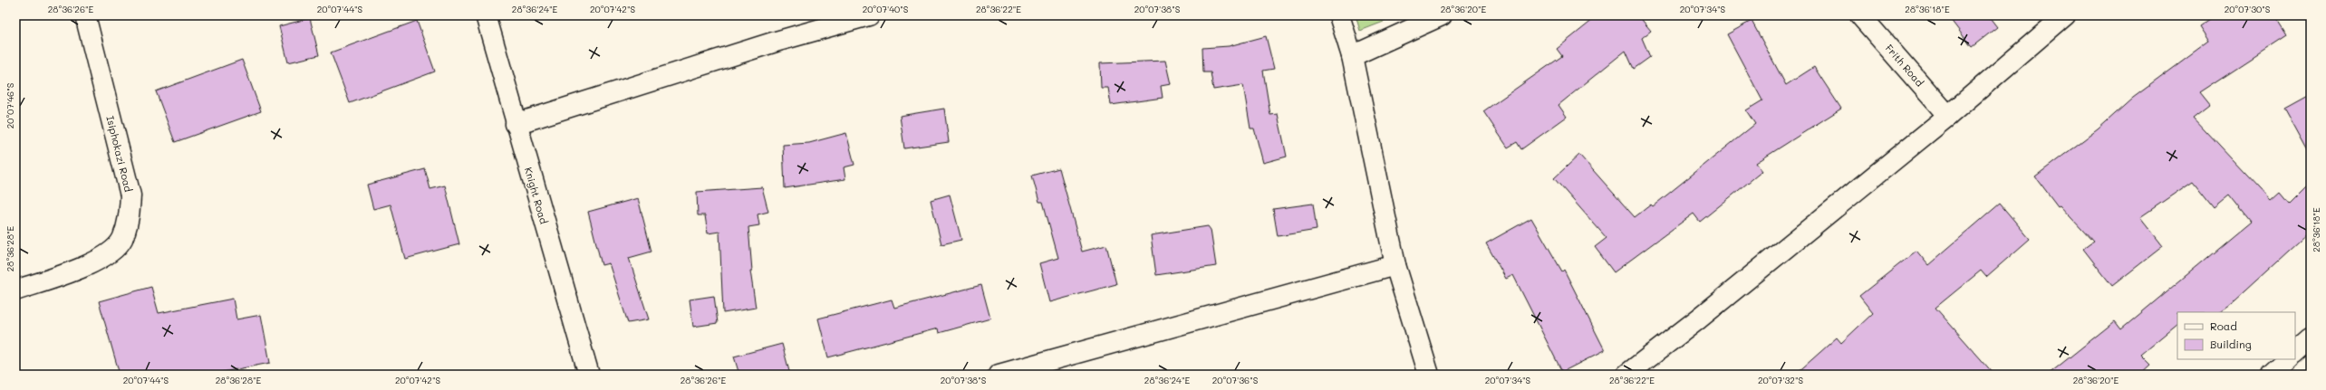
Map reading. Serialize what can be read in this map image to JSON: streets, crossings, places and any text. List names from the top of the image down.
{
  "streets": {
    "street": ["Frith Road", "Isiphokazi Road", "Knight Road"]
  },
  "legend": ["Road", "Building"],
  "coordinates": [
    "28°36'26\"E",
    "20°07'44\"S",
    "28°36'24\"E",
    "20°07'42\"S",
    "20°07'40\"S",
    "28°36'22\"E",
    "20°07'38\"S",
    "28°36'20\"E",
    "20°07'34\"S",
    "28°36'18\"E",
    "20°07'30\"S",
    "20°07'46\"S",
    "28°36'28\"E",
    "20°07'36\"S",
    "20°07'32\"S"
  ]
}
